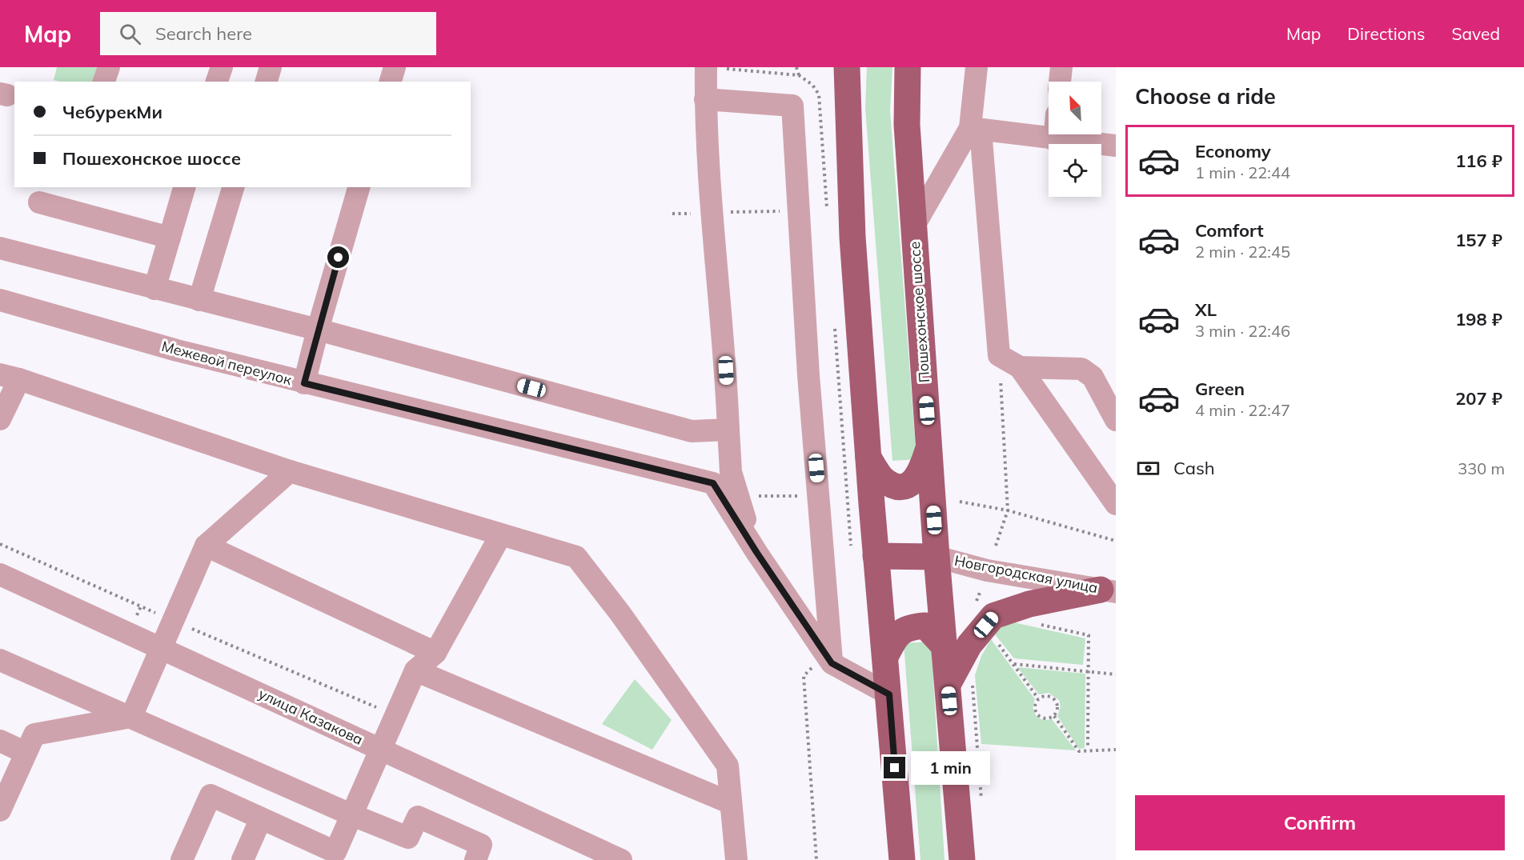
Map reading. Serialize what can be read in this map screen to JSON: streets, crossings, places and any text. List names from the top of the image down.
{
  "streets": {
    "main road": ["Пошехонское шоссе"],
    "street": ["Межевой переулок", "Новгородская улица", "улица Казакова"]
  },
  "crossings": [
    ["Пошехонское шоссе", "Новгородская улица"]
  ],
  "north": "top left",
  "page": {
    "header": "Map",
    "search": "Search here",
    "nav": ["Map", "Directions", "Saved"],
    "heading": "Choose a ride",
    "banner": ["ЧебурекМи", "Пошехонское шоссе"],
    "list": [
      {
        "name": "Economy",
        "note": "1 min · 22:44",
        "value": "116 ₽"
      },
      {
        "name": "Comfort",
        "note": "2 min · 22:45",
        "value": "157 ₽"
      },
      {
        "name": "XL",
        "note": "3 min · 22:46",
        "value": "198 ₽"
      },
      {
        "name": "Green",
        "note": "4 min · 22:47",
        "value": "207 ₽"
      }
    ],
    "pay": ["Cash", "330 m"],
    "bubble": "1 min",
    "buttons": "Confirm"
  }
}
